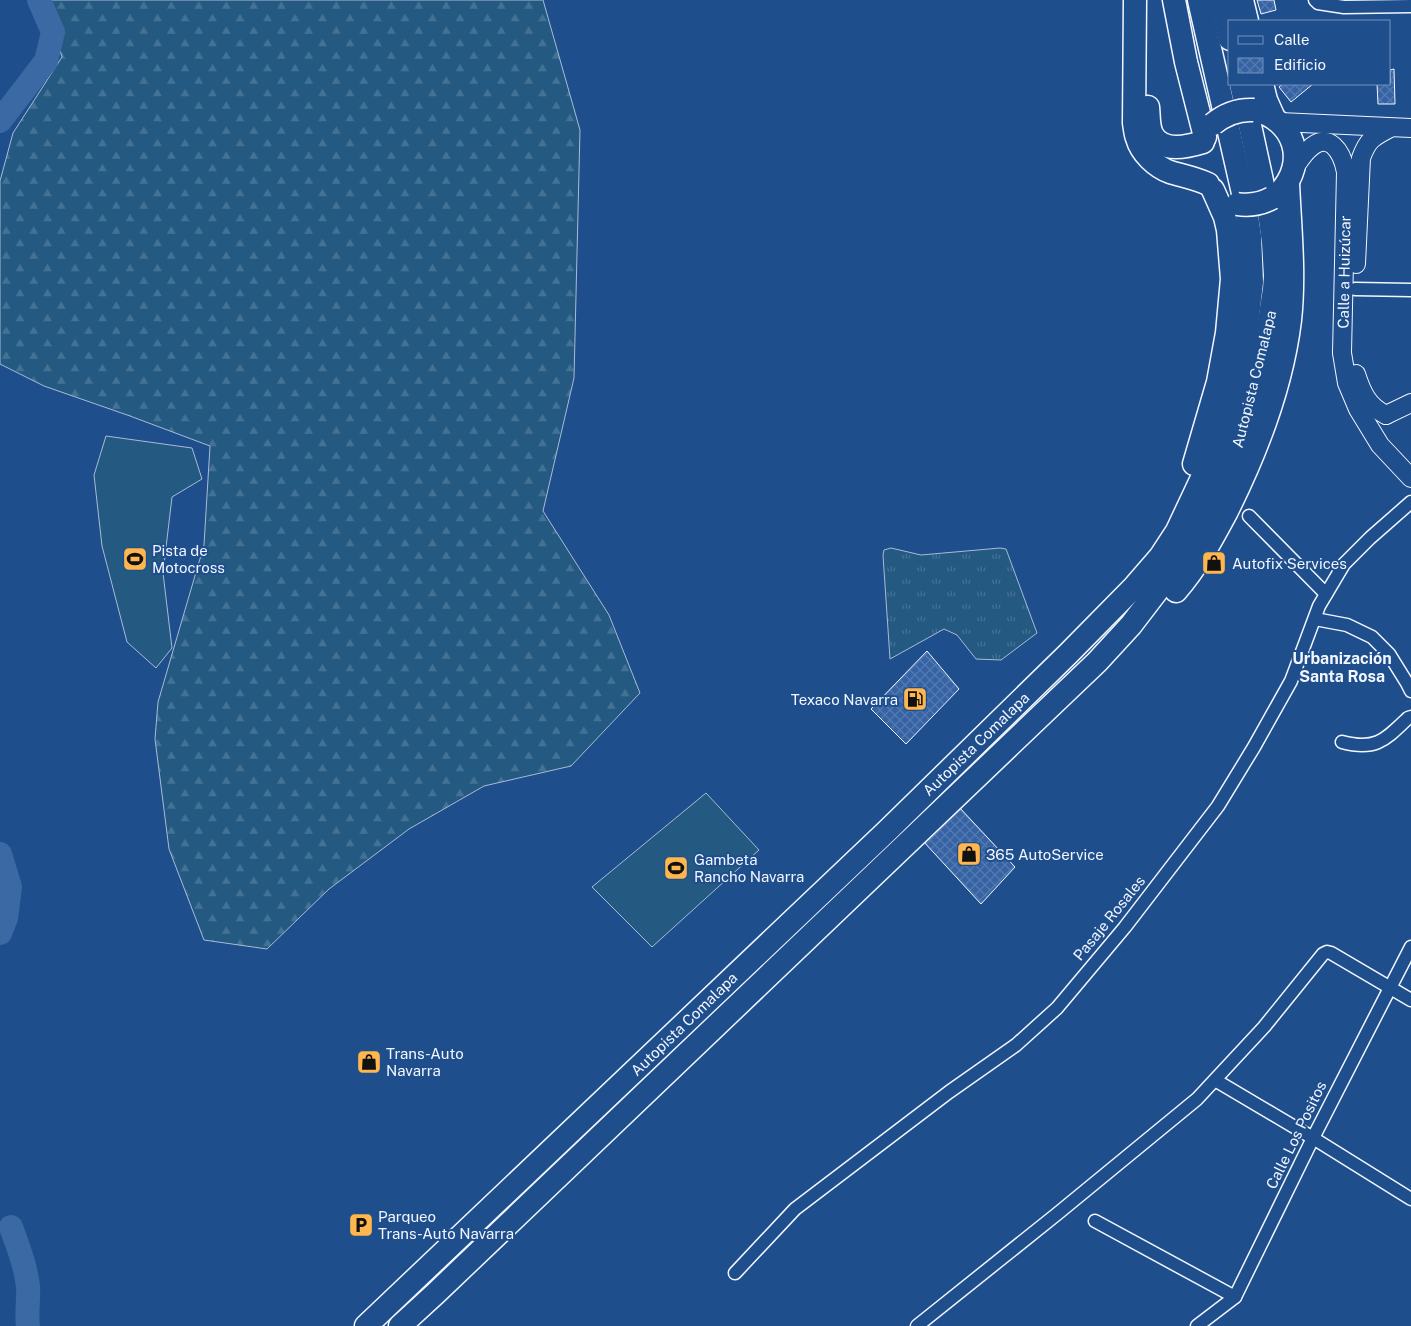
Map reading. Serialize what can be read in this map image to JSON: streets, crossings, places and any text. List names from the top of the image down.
{
  "streets": {
    "highway": ["Autopista Comalapa"],
    "street": ["Calle a Huizúcar", "Pasaje Rosales", "Calle Los Positos"]
  },
  "districts": ["Urbanización Santa Rosa"],
  "places": {
    "sports": ["Pista de Motocross", "Gambeta Rancho Navarra"],
    "shop": ["Autofix Services", "365 AutoService", "Trans-Auto Navarra"],
    "fuel station": ["Texaco Navarra"],
    "parking": ["Parqueo Trans-Auto Navarra"]
  },
  "legend": ["Calle", "Edificio"]
}
